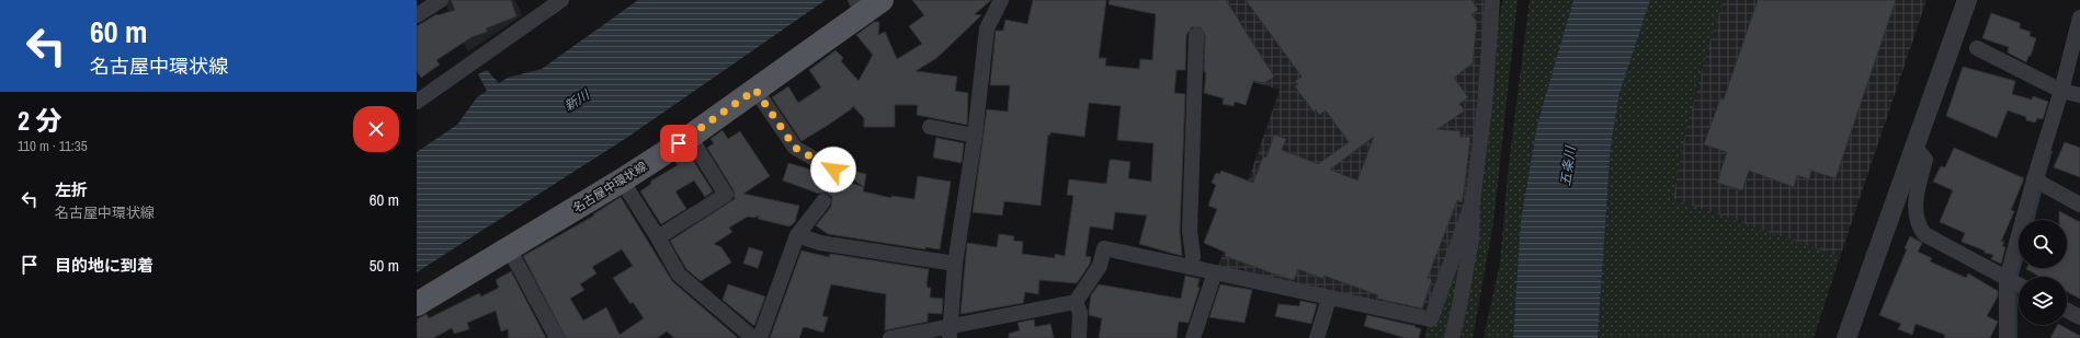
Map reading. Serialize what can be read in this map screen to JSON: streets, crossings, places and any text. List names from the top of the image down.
{
  "streets": {
    "main road": ["名古屋中環状線"]
  },
  "water": ["新川", "五条川"],
  "page": {
    "turn": ["60 m", "名古屋中環状線"],
    "heading": ["2 分", "110 m · 11:35"],
    "list": [
      {
        "name": "左折",
        "note": "名古屋中環状線",
        "value": "60 m"
      },
      {
        "name": "目的地に到着",
        "value": "50 m"
      }
    ]
  }
}
